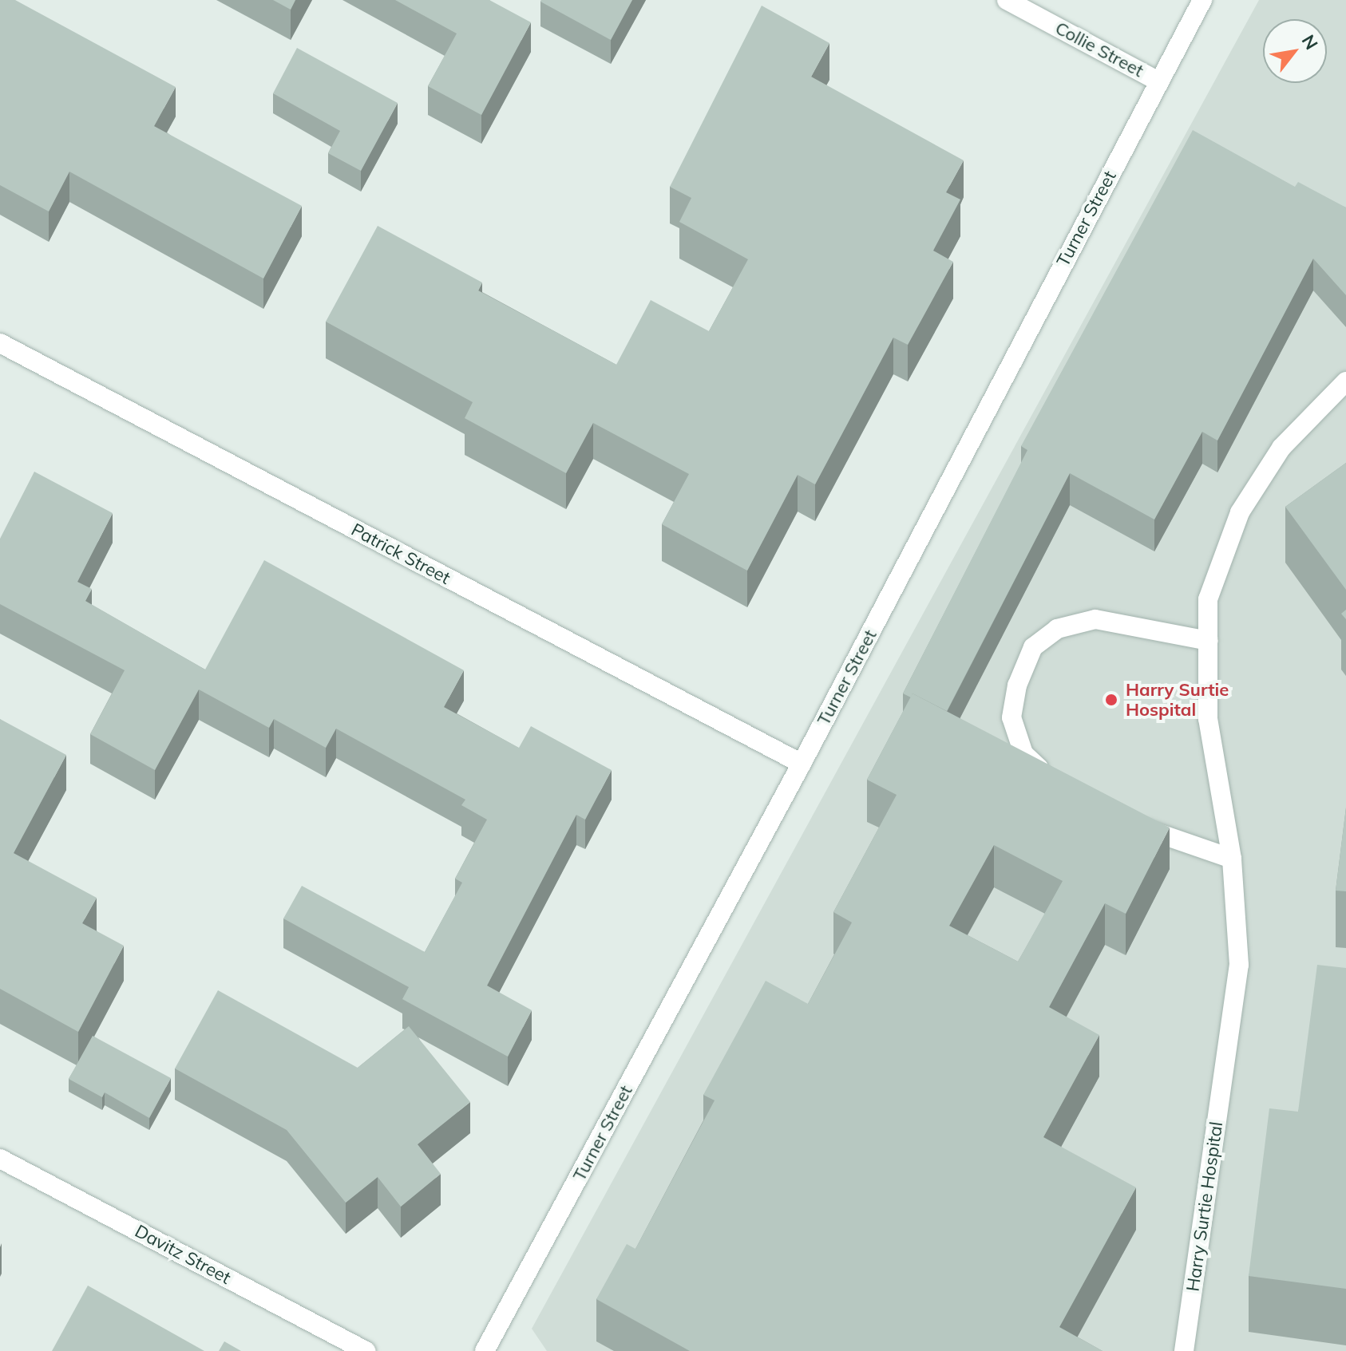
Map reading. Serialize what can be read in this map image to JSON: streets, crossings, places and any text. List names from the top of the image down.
{
  "streets": {
    "street": [
      "Collie Street",
      "Turner Street",
      "Patrick Street",
      "Harry Surtie Hospital",
      "Davitz Street"
    ]
  },
  "crossings": [
    ["Collie Street", "Turner Street"],
    ["Turner Street", "Patrick Street"]
  ],
  "places": ["Harry Surtie Hospital"],
  "north": "top right"
}
